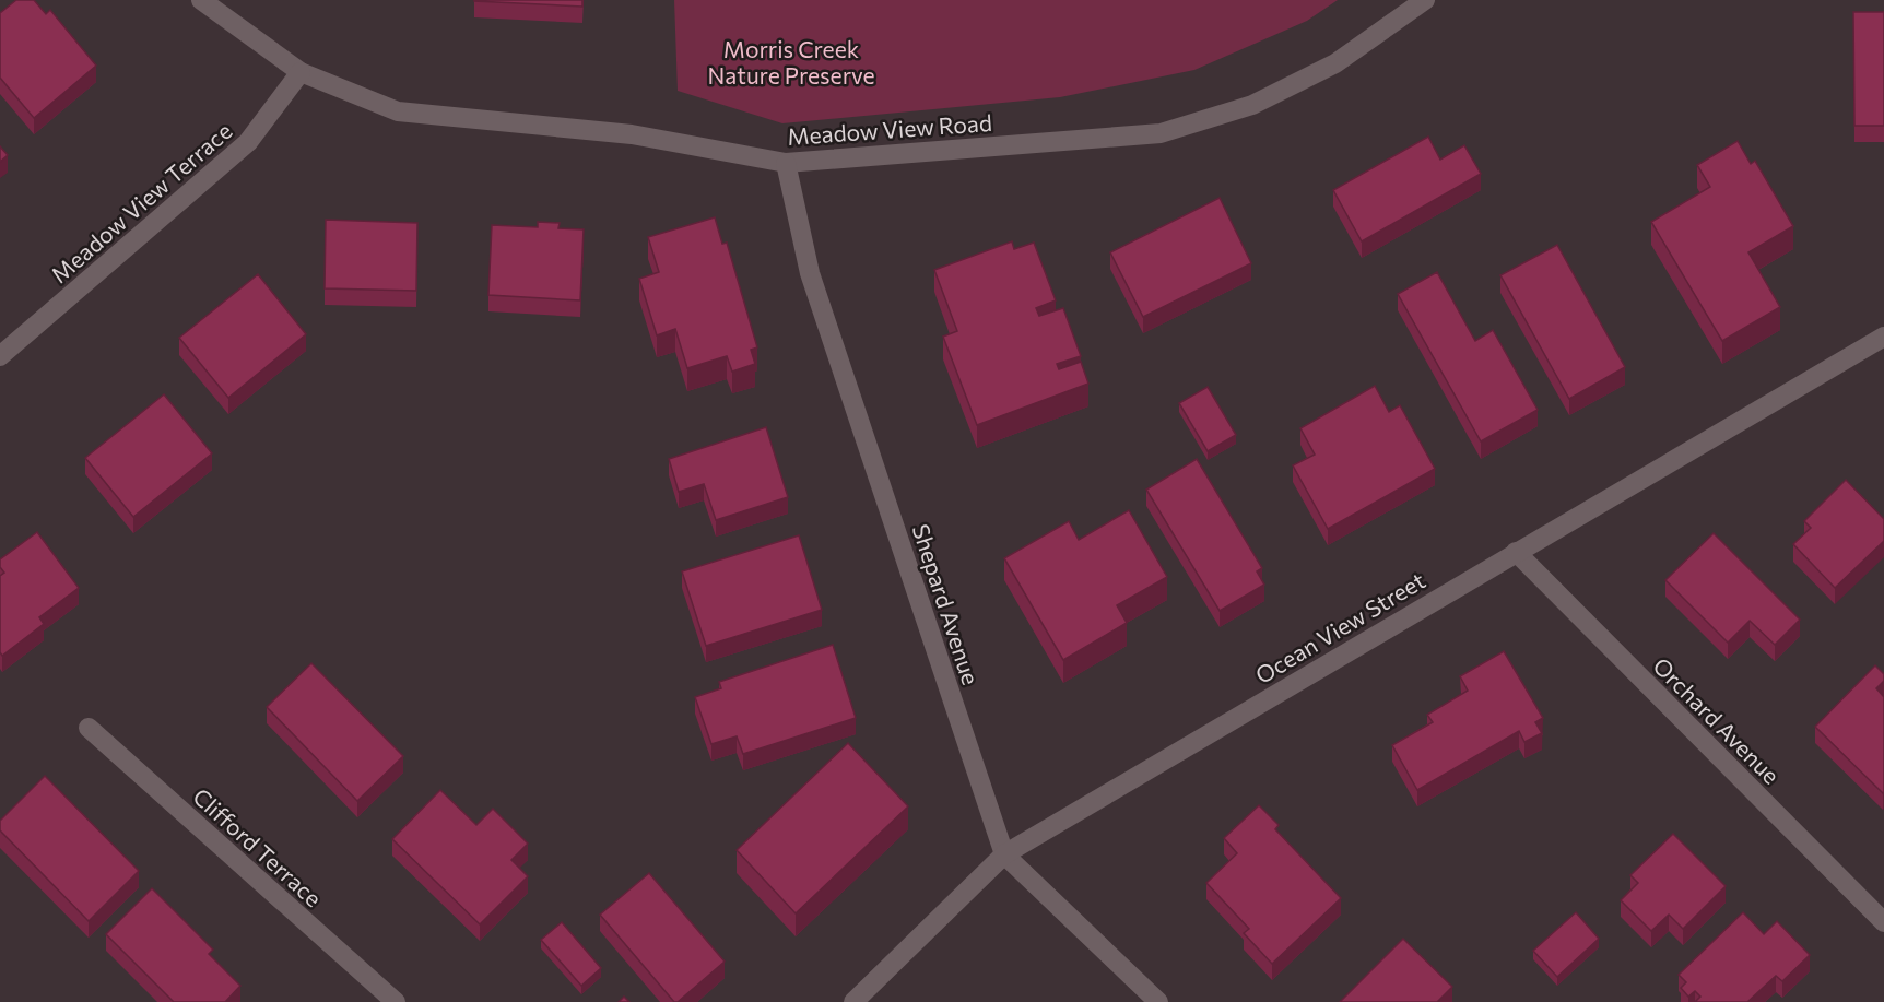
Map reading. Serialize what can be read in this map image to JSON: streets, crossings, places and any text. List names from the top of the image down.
{
  "streets": {
    "street": [
      "Meadow View Road",
      "Meadow View Terrace",
      "Shepard Avenue",
      "Ocean View Street",
      "Orchard Avenue",
      "Clifford Terrace"
    ]
  },
  "crossings": [
    ["Meadow View Road", "Meadow View Terrace"],
    ["Meadow View Road", "Shepard Avenue"],
    ["Shepard Avenue", "Ocean View Street"],
    ["Ocean View Street", "Orchard Avenue"]
  ],
  "parks": ["Morris Creek Nature Preserve"]
}
